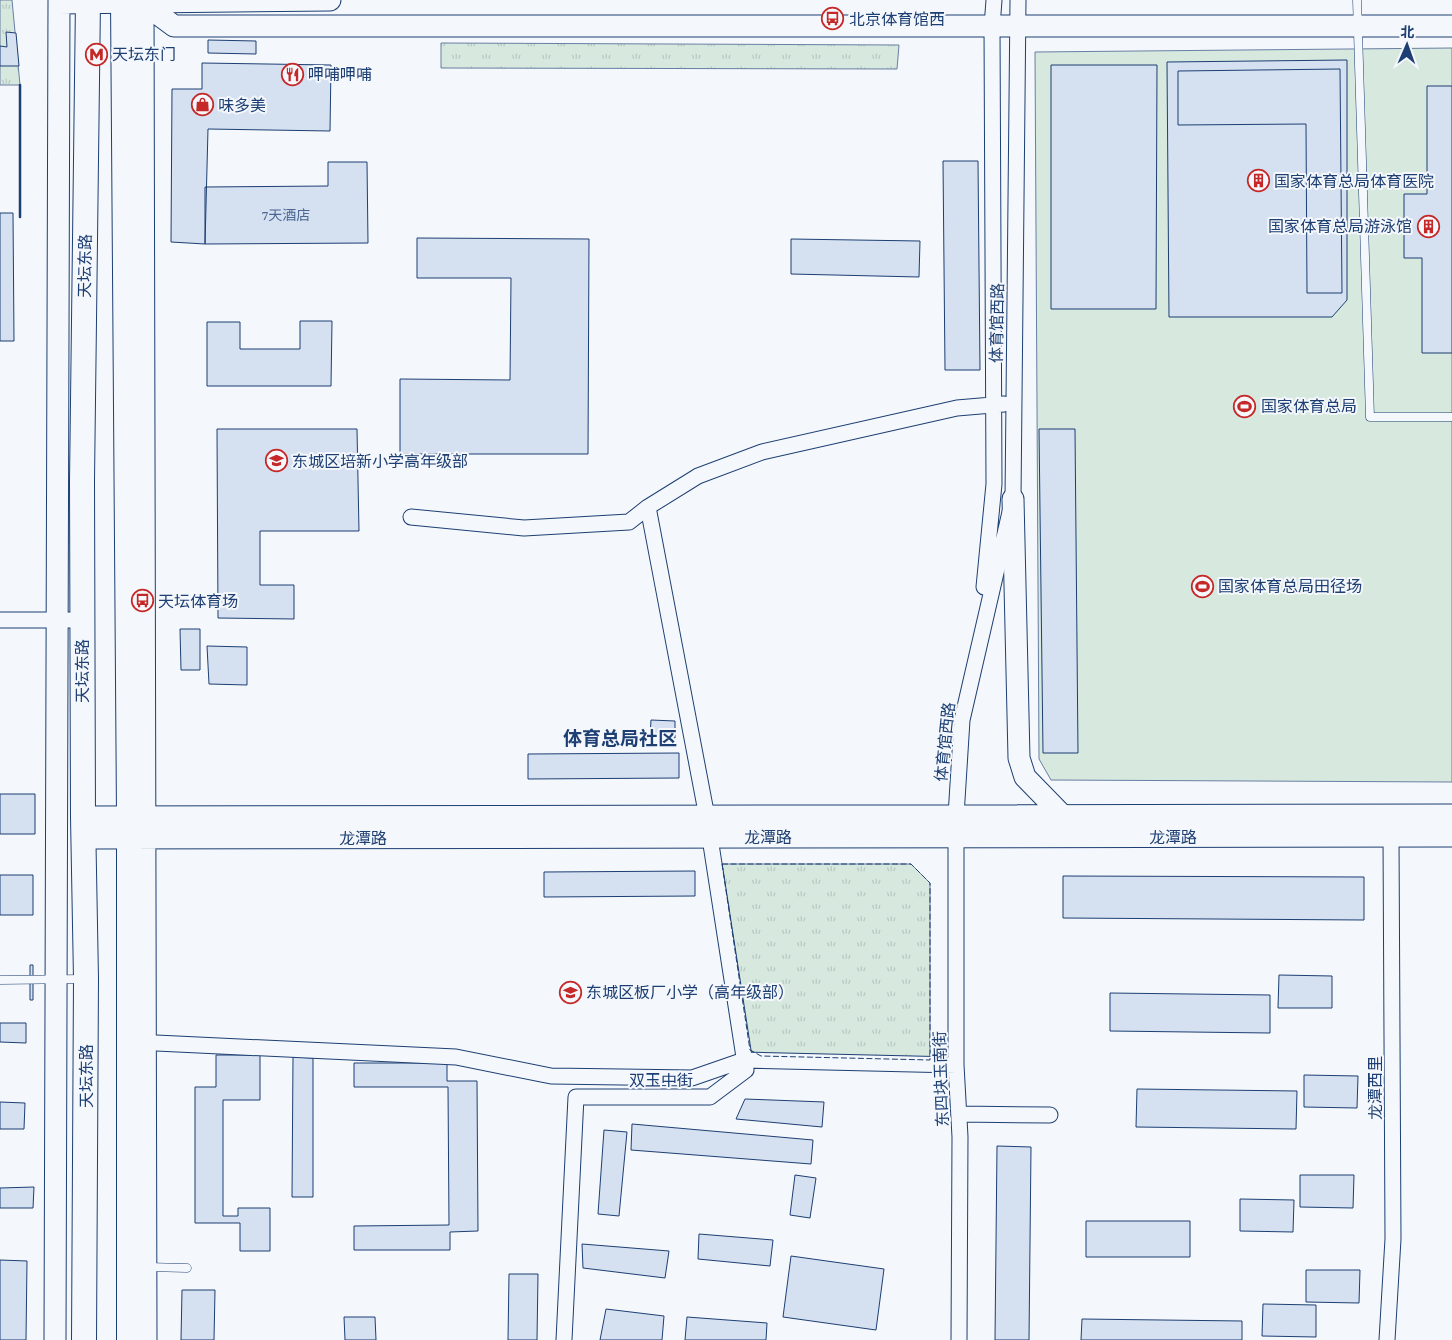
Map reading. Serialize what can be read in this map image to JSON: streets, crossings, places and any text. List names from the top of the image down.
{
  "streets": {
    "main road": ["天坛东路"],
    "street": [
      "体育馆西路",
      "龙潭路",
      "东四块玉南街",
      "双玉中街",
      "龙潭西里"
    ]
  },
  "crossings": [
    ["天坛东路", "龙潭路"],
    ["体育馆西路", "龙潭路"],
    ["体育馆西路", "东四块玉南街"],
    ["龙潭路", "东四块玉南街"],
    ["龙潭路", "龙潭西里"]
  ],
  "districts": ["体育总局社区"],
  "places": {
    "bus stop": ["北京体育馆西", "天坛体育场"],
    "metro station": ["天坛东门"],
    "restaurant": ["呷哺呷哺"],
    "shop": ["味多美"],
    "building": ["国家体育总局体育医院", "国家体育总局游泳馆"],
    "sports": ["国家体育总局", "国家体育总局田径场"],
    "school or university": ["东城区培新小学高年级部", "东城区板厂小学（高年级部）"]
  },
  "house_numbers": ["7天酒店"],
  "north": "top"
}
